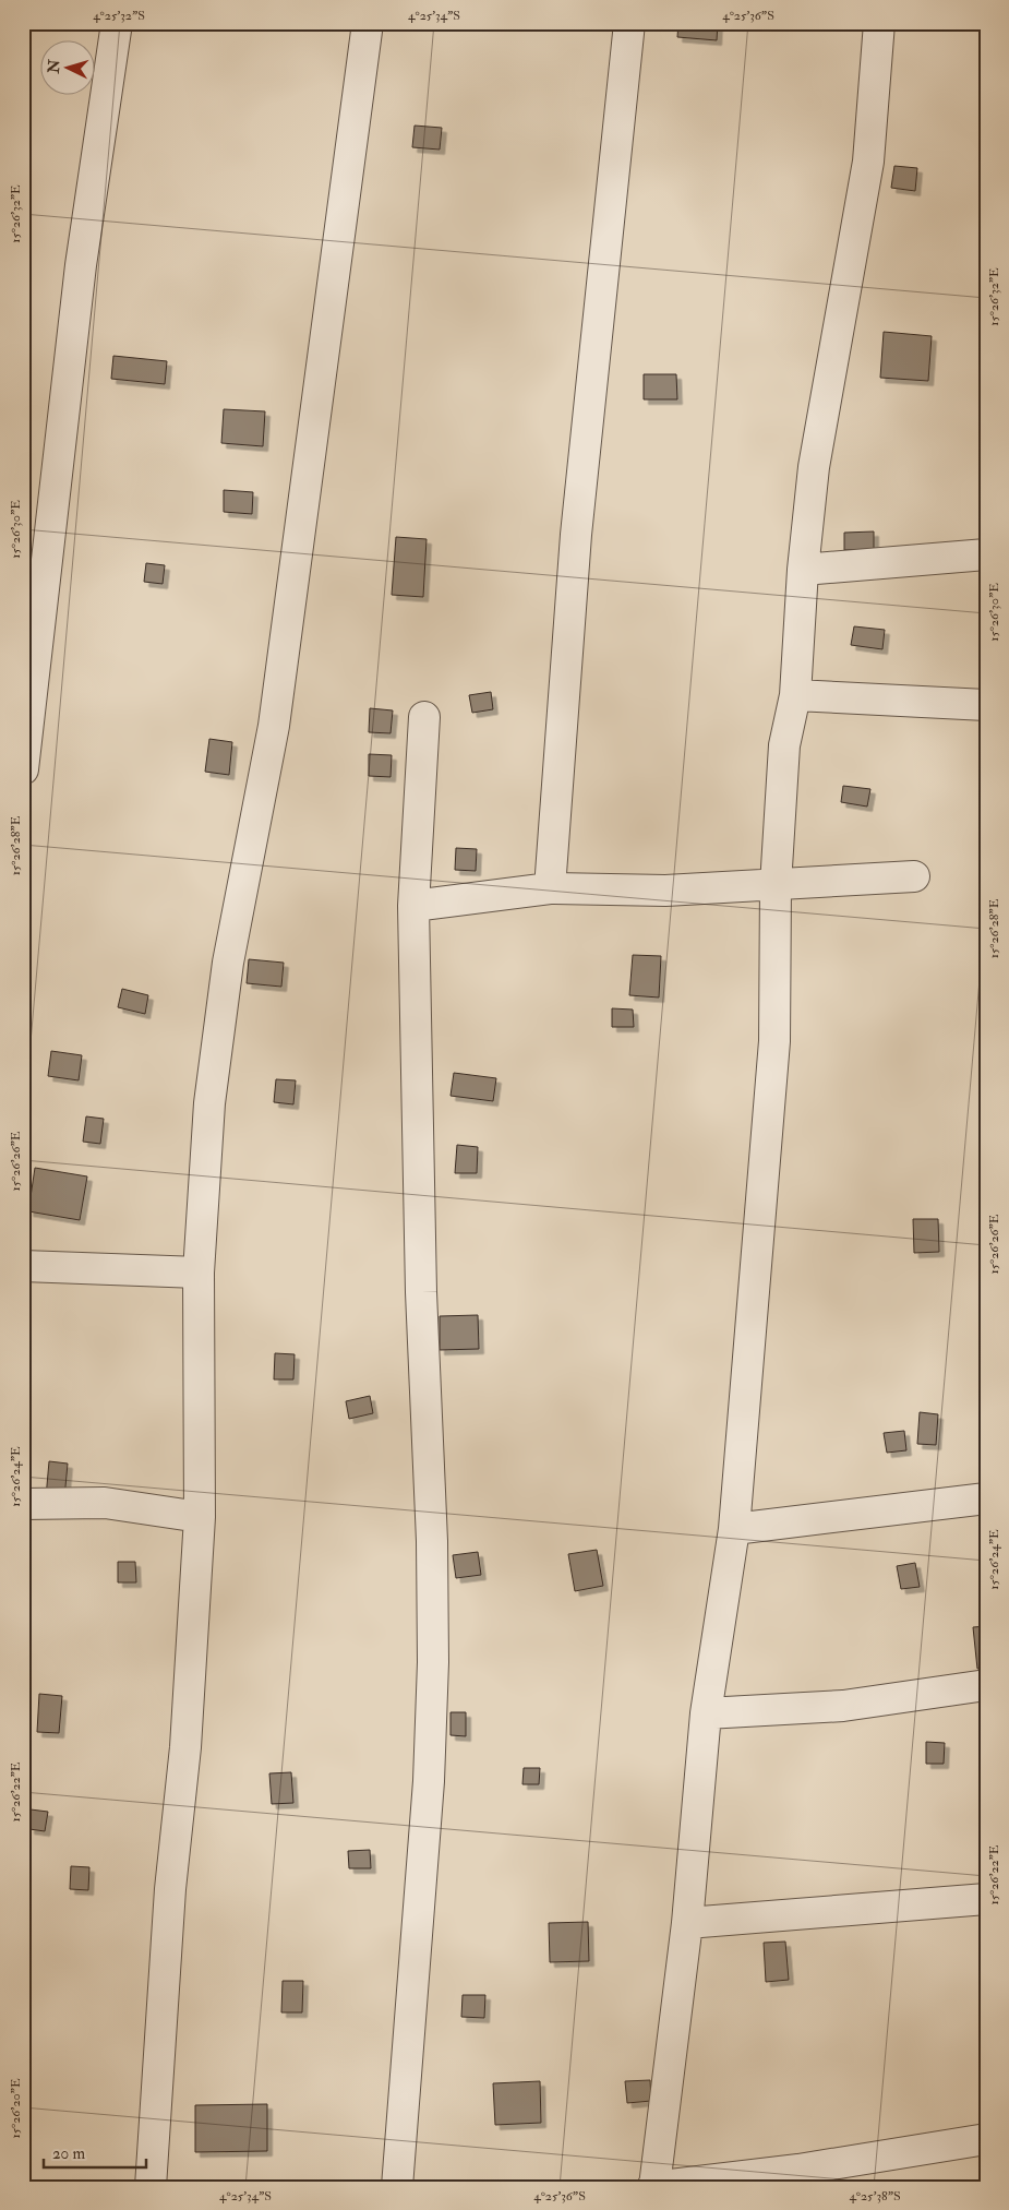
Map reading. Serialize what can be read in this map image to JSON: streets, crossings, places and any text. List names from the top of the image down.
{
  "scale_bar": "20 m",
  "north": "left",
  "coordinates": [
    "4°25'32\"S",
    "4°25'34\"S",
    "4°25'36\"S",
    "15°26'32\"E",
    "15°26'30\"E",
    "15°26'28\"E",
    "15°26'26\"E",
    "15°26'24\"E",
    "15°26'22\"E",
    "15°26'20\"E",
    "4°25'38\"S"
  ]
}
